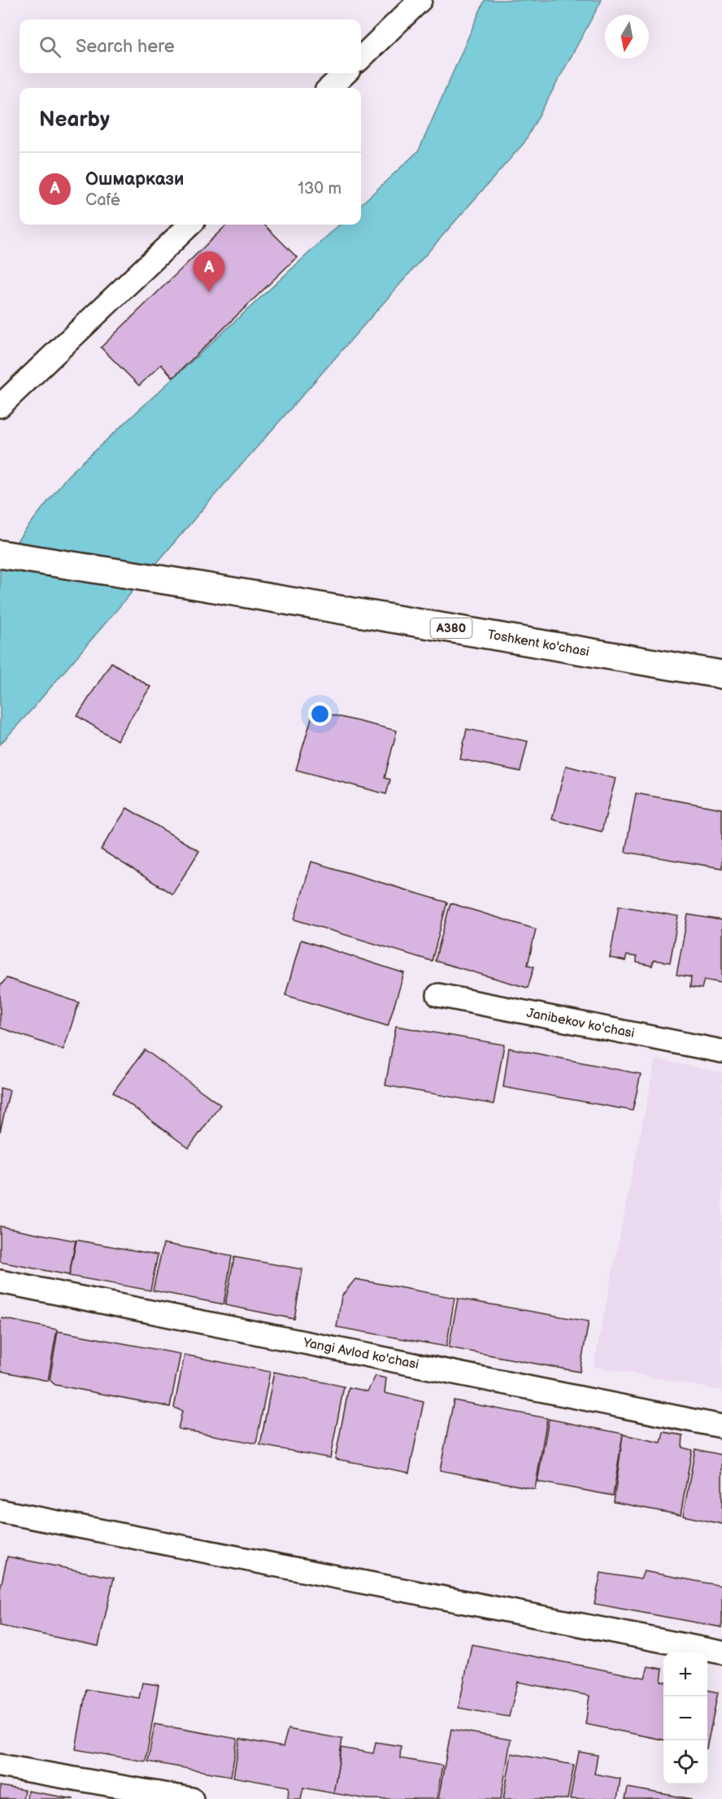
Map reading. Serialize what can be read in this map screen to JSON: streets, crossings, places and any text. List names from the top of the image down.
{
  "streets": {
    "highway": ["A380", "Toshkent ko'chasi"],
    "street": ["Janibekov ko'chasi", "Yangi Avlod ko'chasi"]
  },
  "north": "bottom",
  "page": {
    "search": "Search here",
    "heading": "Nearby",
    "list": [
      {
        "mark": "A",
        "name": "Ошмаркази",
        "note": "Café",
        "value": "130 m"
      }
    ],
    "pins": "A",
    "map_buttons": ["+", "−"]
  }
}
